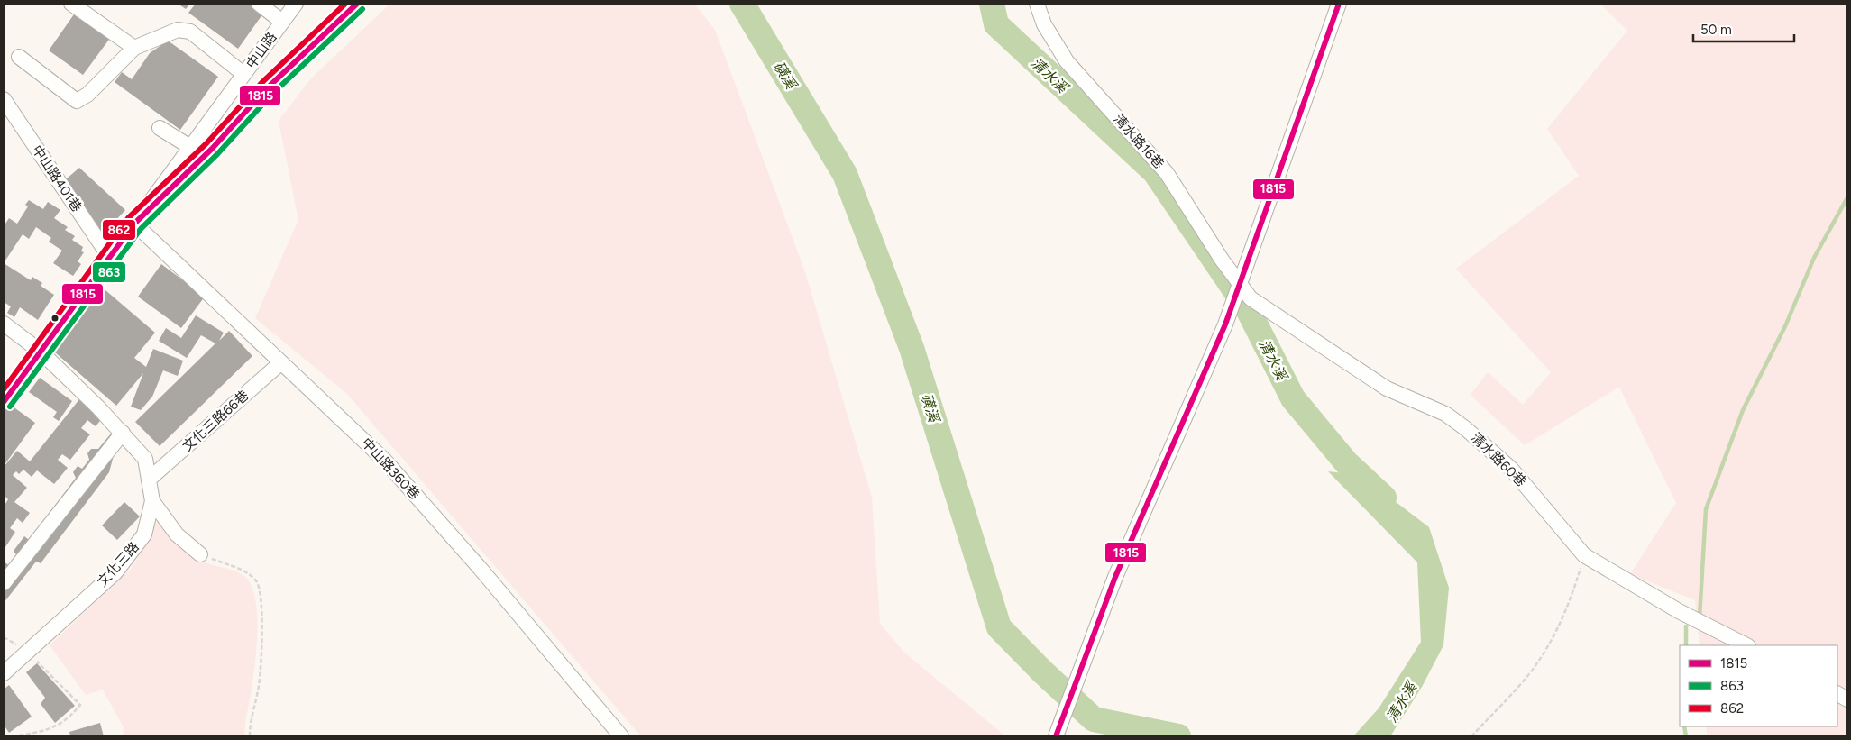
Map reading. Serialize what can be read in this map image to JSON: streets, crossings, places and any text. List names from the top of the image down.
{
  "streets": {
    "street": [
      "中山路",
      "清水路16巷",
      "中山路401巷",
      "文化三路66巷",
      "清水路60巷",
      "中山路360巷",
      "文化三路"
    ]
  },
  "crossings": [
    ["中山路", "中山路401巷"],
    ["中山路", "中山路360巷"],
    ["中山路", "文化三路"],
    ["清水路16巷", "清水路60巷"],
    ["文化三路66巷", "中山路360巷"],
    ["文化三路66巷", "文化三路"]
  ],
  "water": ["磺溪", "清水溪"],
  "lines": ["transit line 1815", "transit line 862", "transit line 863"],
  "legend": ["1815", "863", "862"],
  "scale_bar": "50 m"
}
